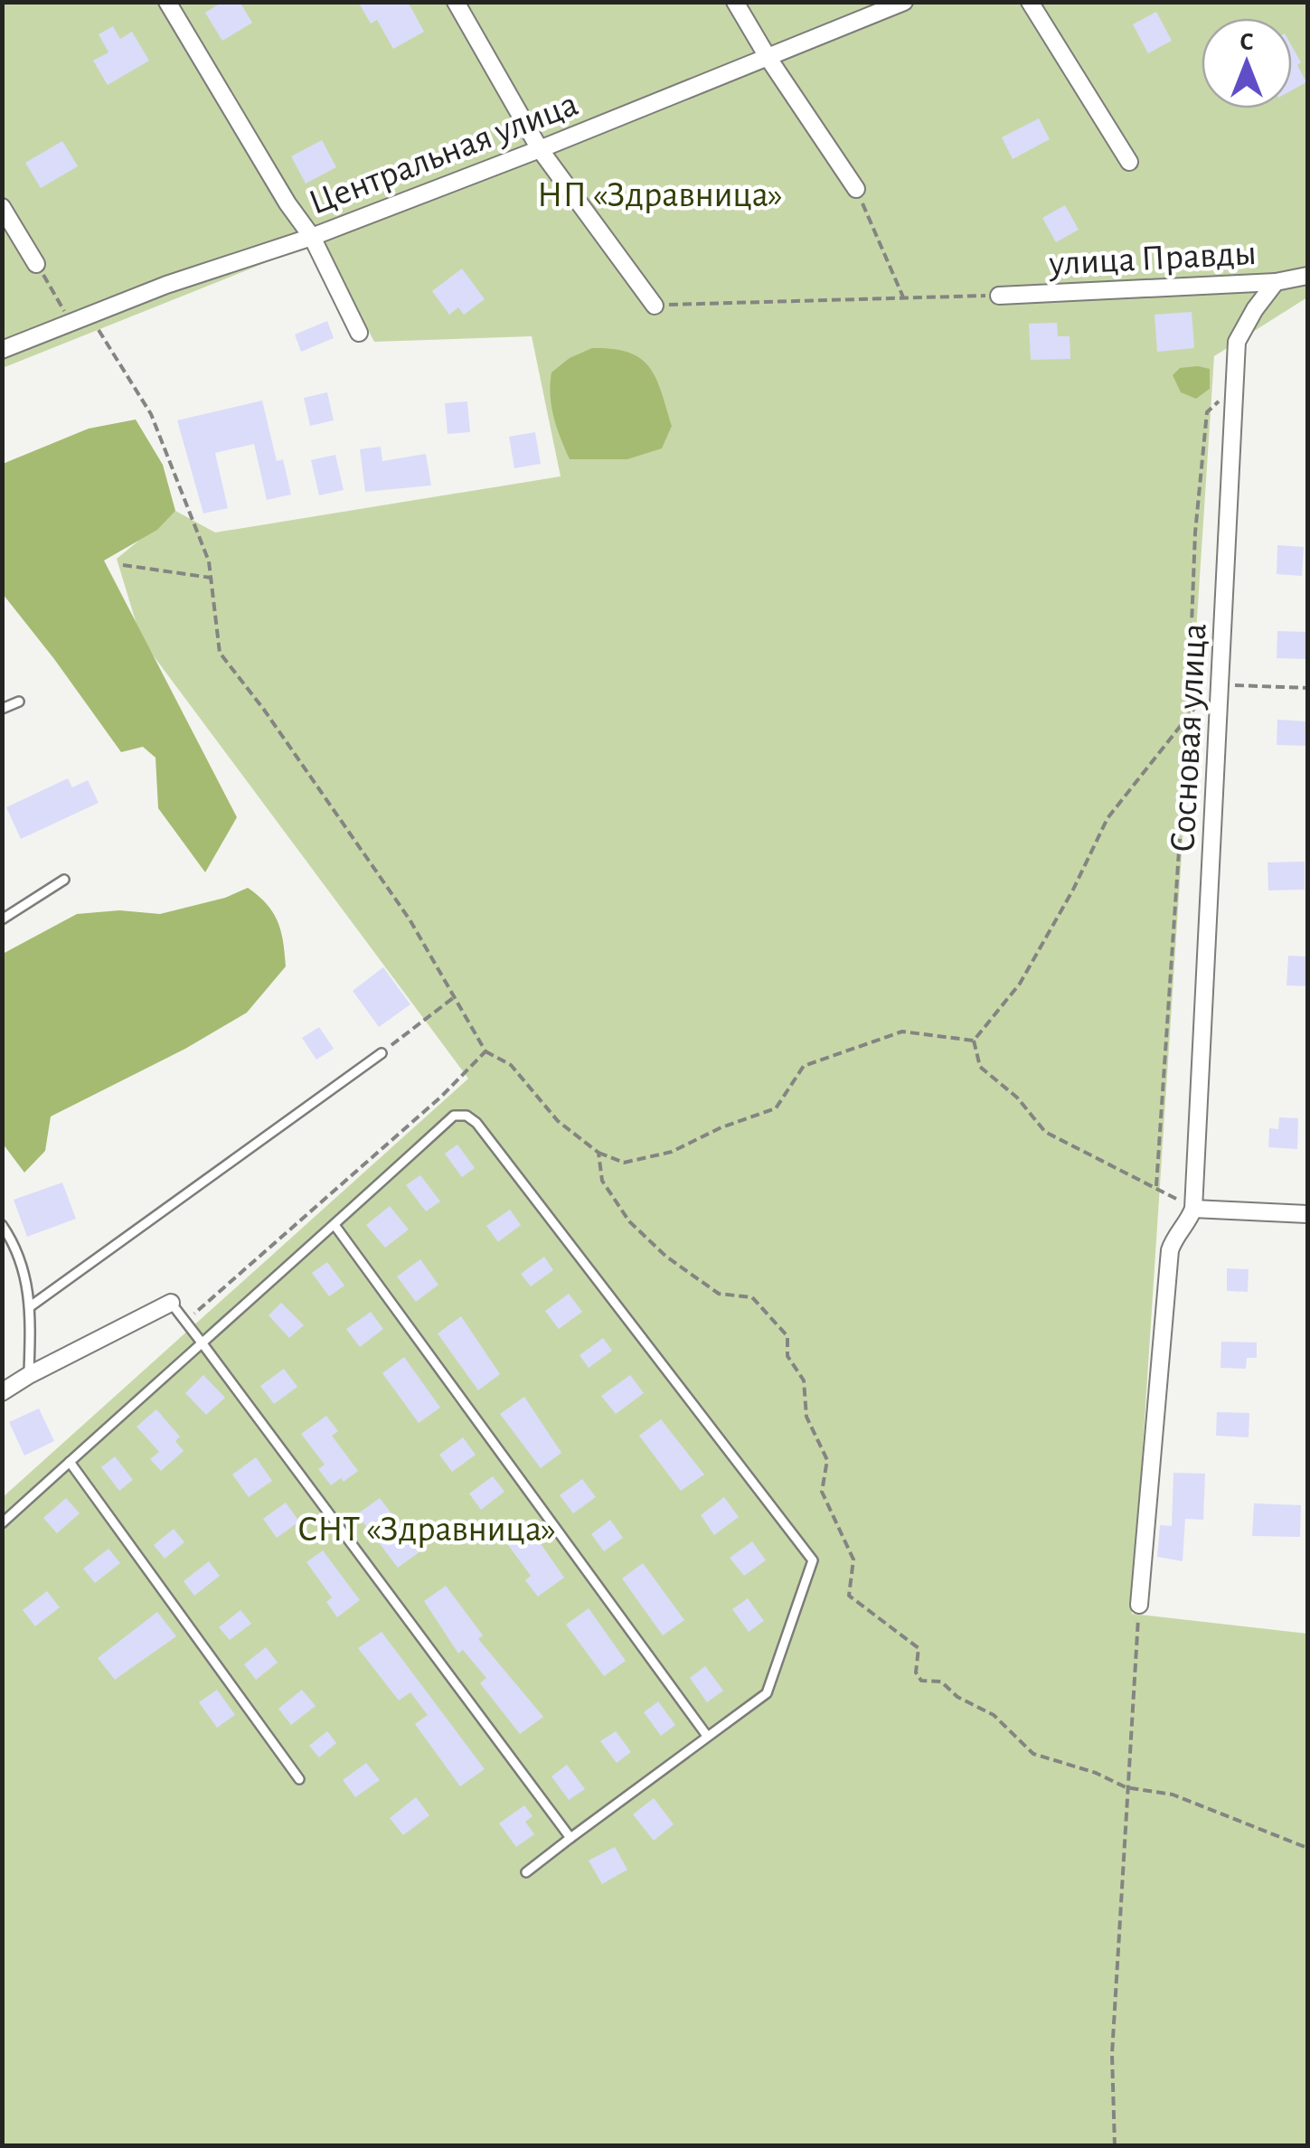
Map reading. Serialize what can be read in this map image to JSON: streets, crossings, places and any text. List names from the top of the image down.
{
  "streets": {
    "street": ["Центральная улица", "улица Правды", "Сосновая улица"]
  },
  "crossings": [
    ["улица Правды", "Сосновая улица"]
  ],
  "parks": ["НП «Здравница»", "СНТ «Здравница»"],
  "north": "top"
}
